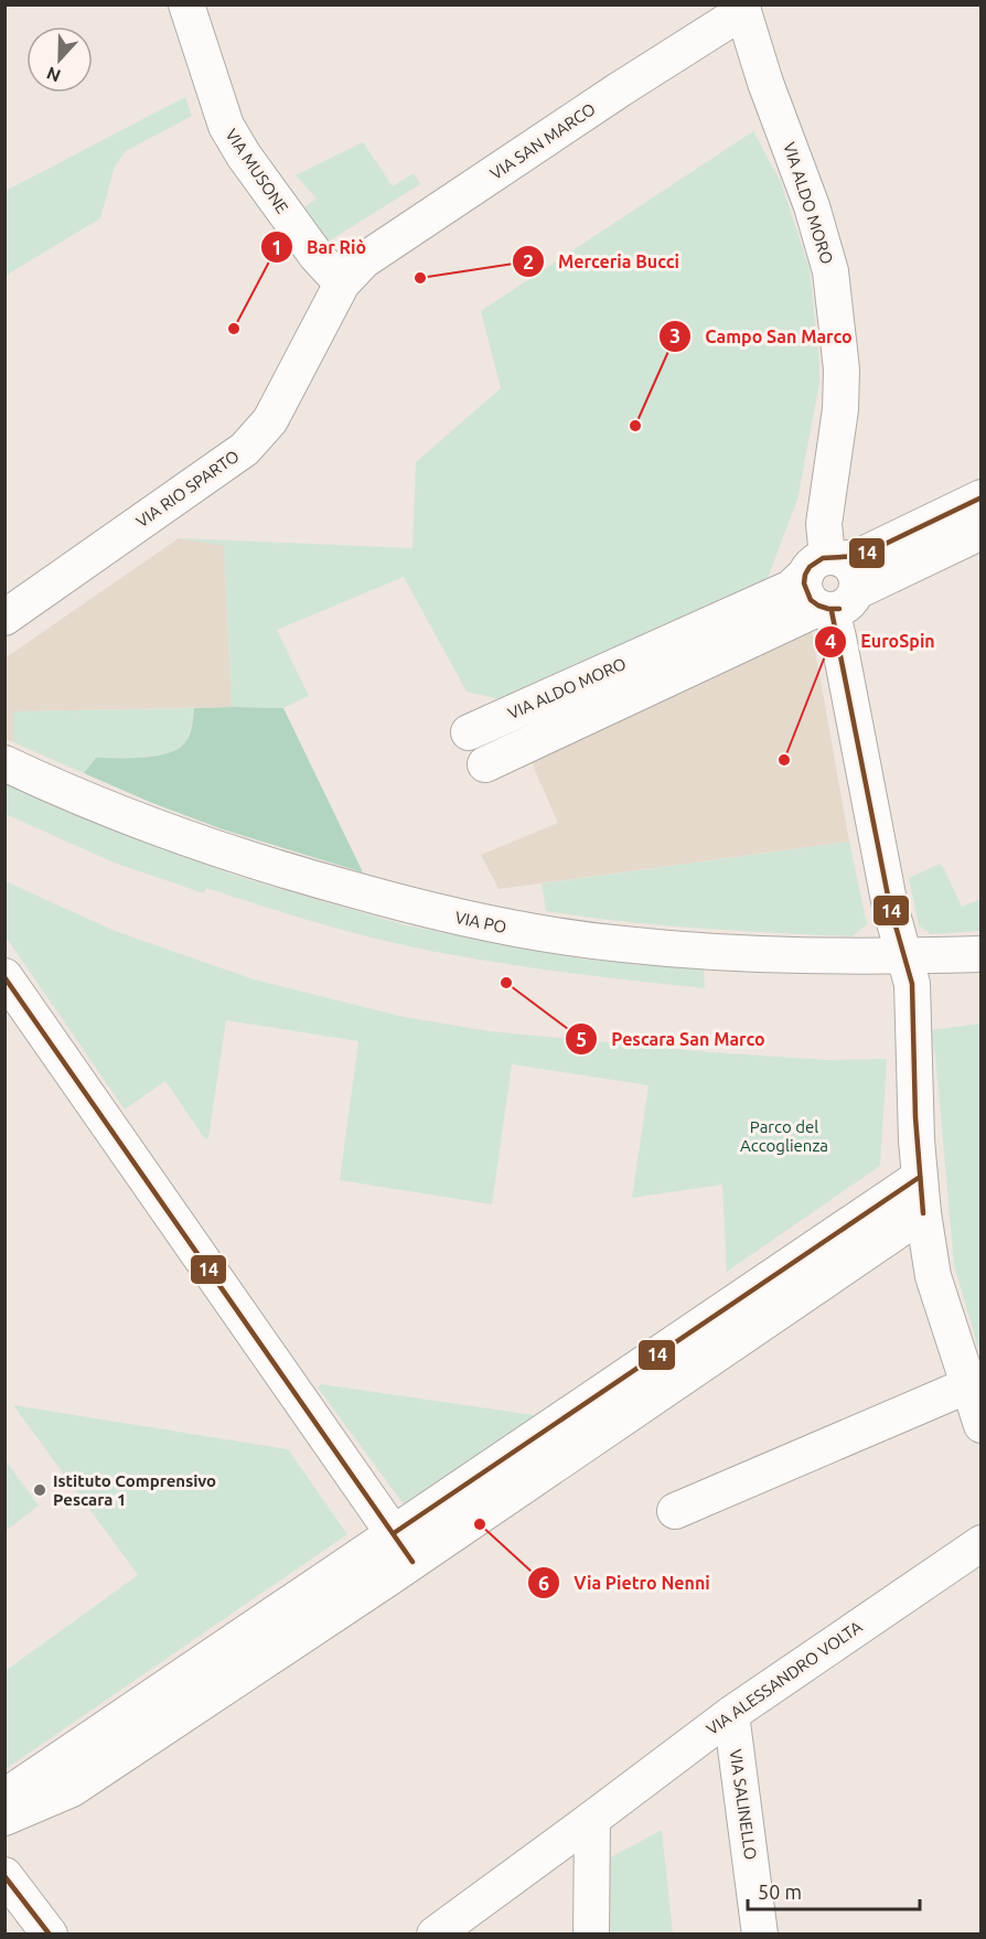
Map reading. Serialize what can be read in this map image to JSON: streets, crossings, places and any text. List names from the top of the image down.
{
  "streets": {
    "street": [
      "VIA SAN MARCO",
      "VIA MUSONE",
      "VIA ALDO MORO",
      "VIA RIO SPARTO",
      "VIA PO",
      "VIA ALESSANDRO VOLTA",
      "VIA SALINELLO"
    ]
  },
  "crossings": [
    ["VIA SAN MARCO", "VIA MUSONE"],
    ["VIA SAN MARCO", "VIA ALDO MORO"],
    ["VIA SAN MARCO", "VIA RIO SPARTO"],
    ["VIA MUSONE", "VIA RIO SPARTO"],
    ["VIA ALESSANDRO VOLTA", "VIA SALINELLO"]
  ],
  "parks": ["Parco del Accoglienza"],
  "places": [
    "Merceria Bucci",
    "Bar Riò",
    "Campo San Marco",
    "EuroSpin",
    "Pescara San Marco",
    "Istituto Comprensivo Pescara 1",
    "Via Pietro Nenni"
  ],
  "lines": ["transit line 14"],
  "scale_bar": "50 m",
  "north": "bottom"
}
